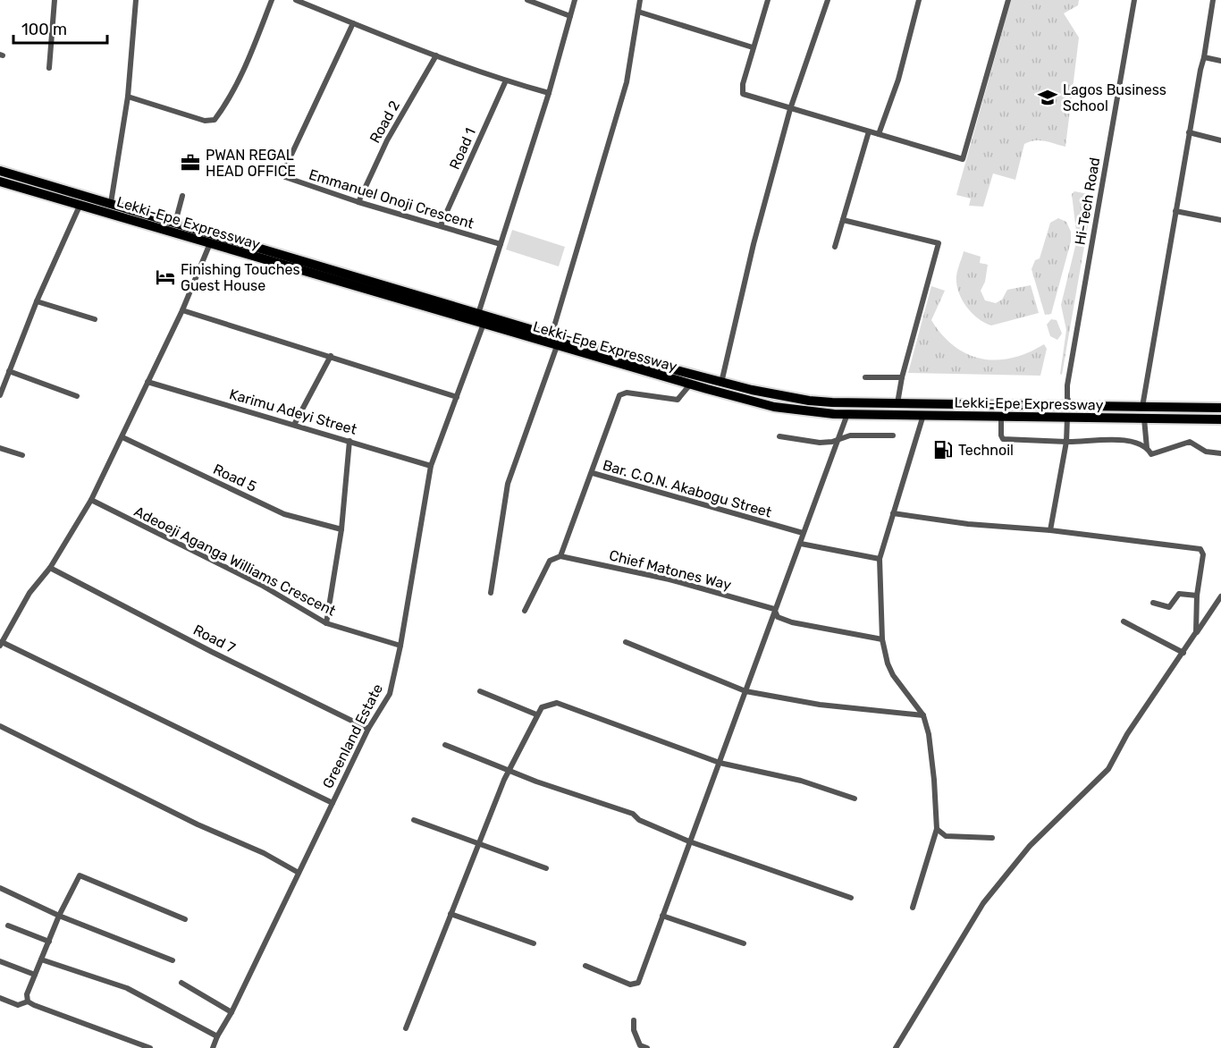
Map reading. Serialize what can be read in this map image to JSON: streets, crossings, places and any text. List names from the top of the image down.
{
  "streets": {
    "highway": ["Lekki-Epe Expressway"],
    "street": [
      "Road 2",
      "Road 1",
      "Emmanuel Onoji Crescent",
      "Hi-Tech Road",
      "Karimu Adeyi Street",
      "Road 5",
      "Bar. C.O.N. Akabogu Street",
      "Adeoeji Aganga Williams Crescent",
      "Chief Matones Way",
      "Road 7",
      "Greenland Estate"
    ]
  },
  "crossings": [
    ["Road 2", "Emmanuel Onoji Crescent"],
    ["Road 1", "Emmanuel Onoji Crescent"],
    ["Hi-Tech Road", "Lekki-Epe Expressway"],
    ["Lekki-Epe Expressway", "Greenland Estate"],
    ["Karimu Adeyi Street", "Greenland Estate"],
    ["Bar. C.O.N. Akabogu Street", "Chief Matones Way"],
    ["Adeoeji Aganga Williams Crescent", "Greenland Estate"],
    ["Road 7", "Greenland Estate"]
  ],
  "places": {
    "school or university": ["Lagos Business School"],
    "office": ["PWAN REGAL HEAD OFFICE"],
    "hotel": ["Finishing Touches Guest House"],
    "fuel station": ["Technoil"]
  },
  "scale_bar": "100 m"
}
